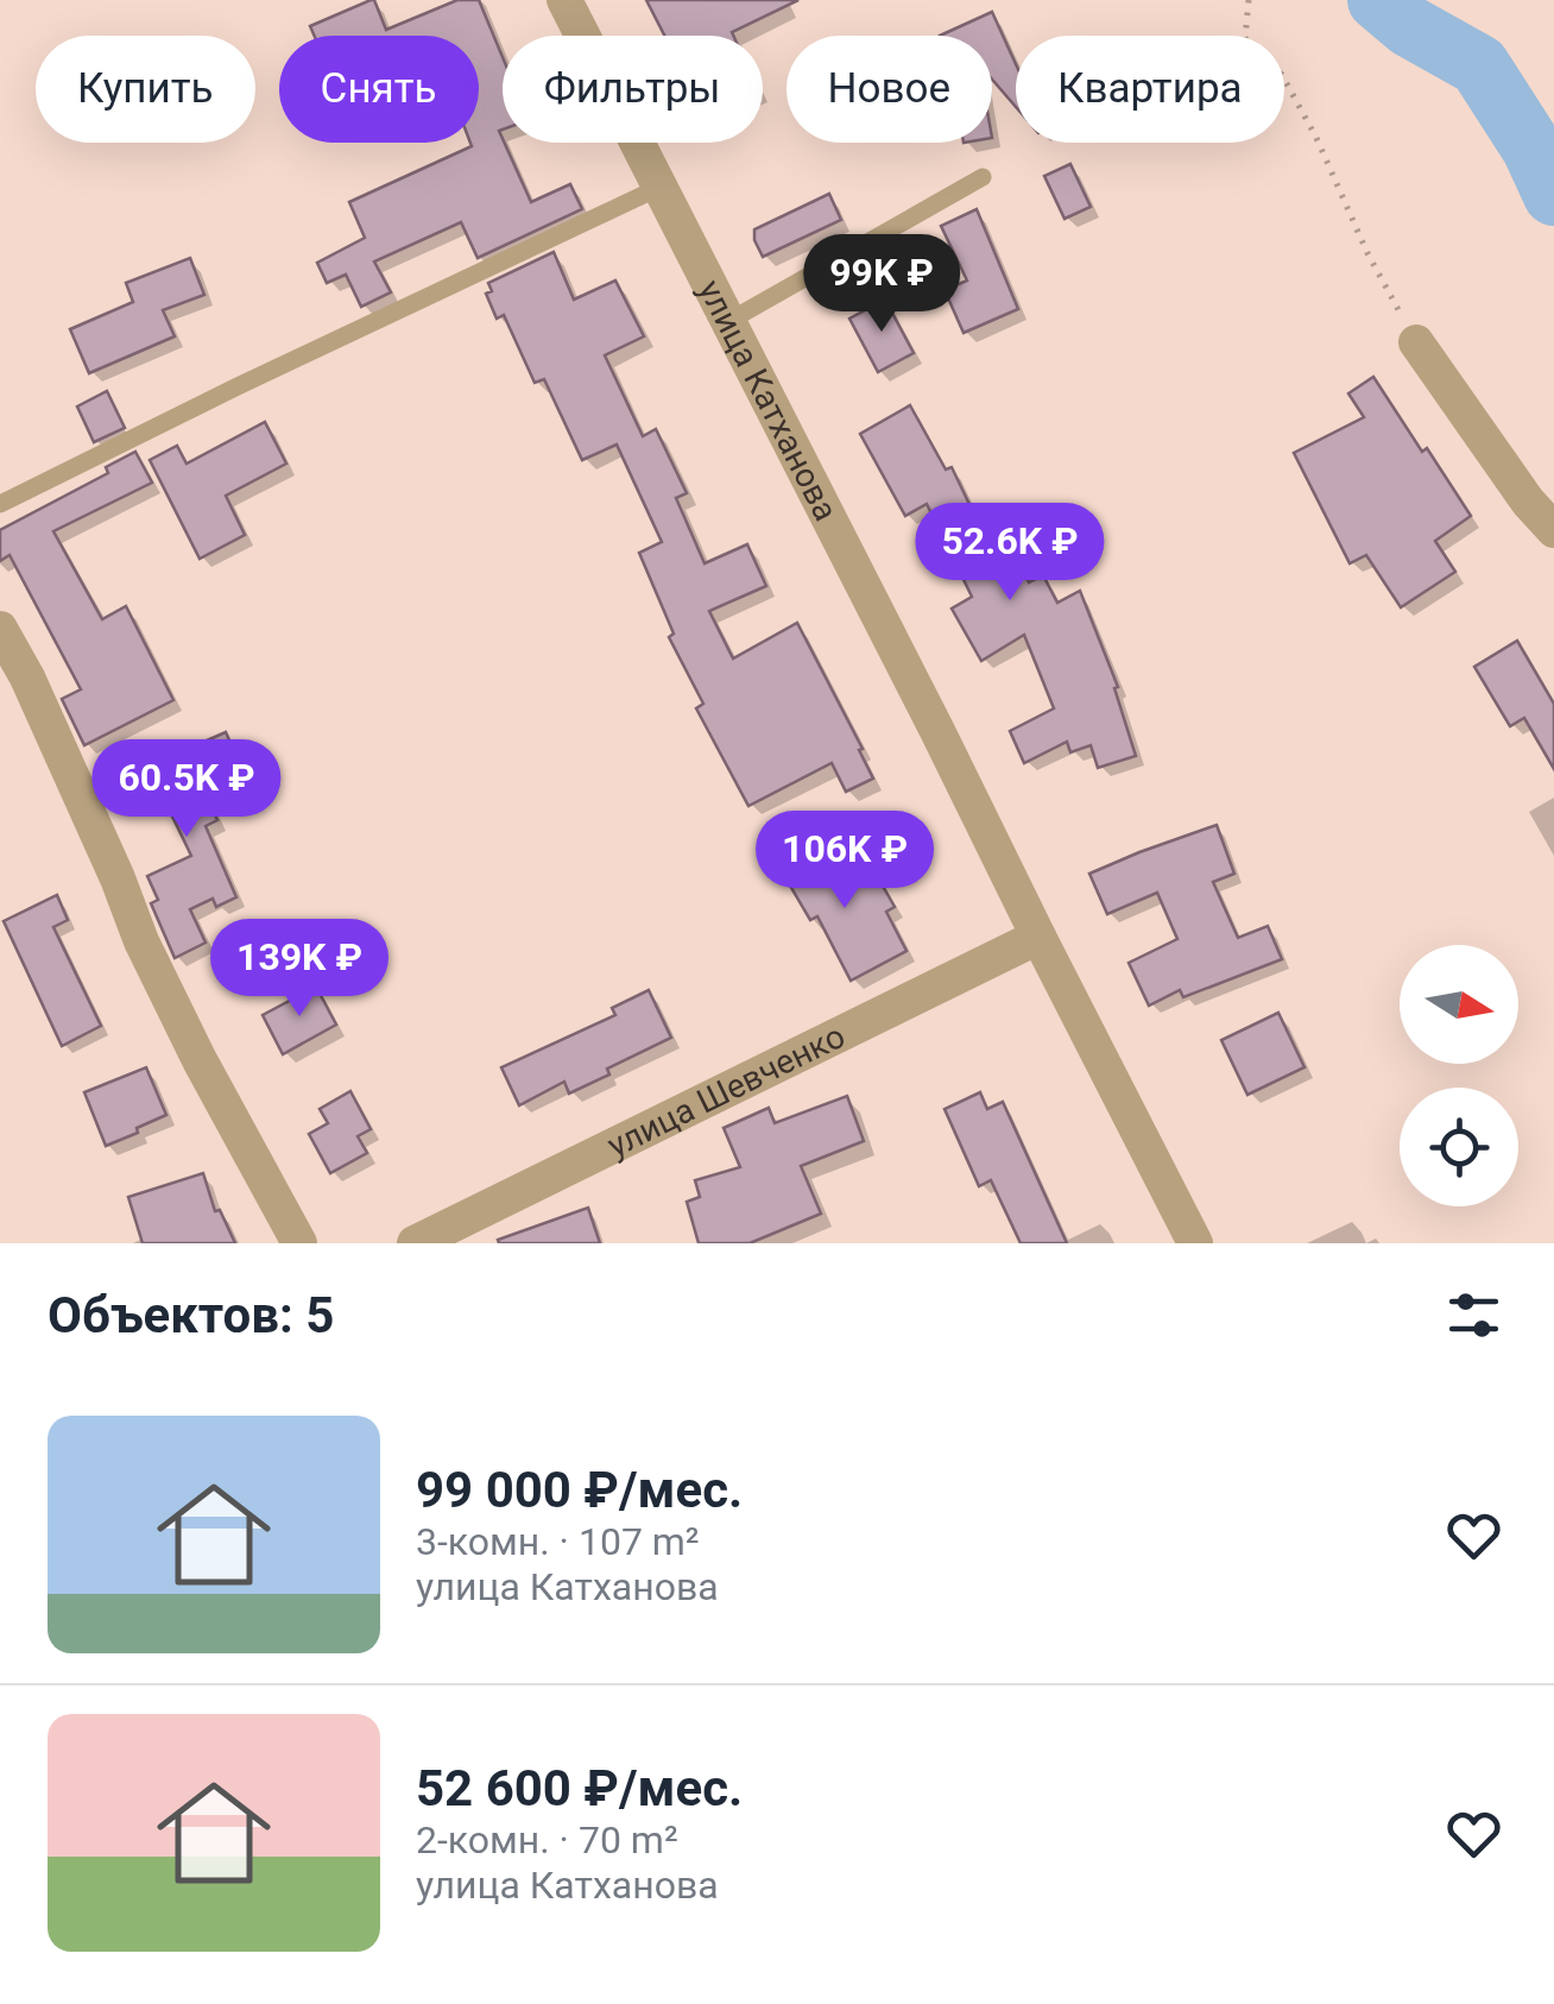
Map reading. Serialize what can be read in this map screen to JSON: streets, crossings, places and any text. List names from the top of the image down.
{
  "streets": {
    "street": ["улица Катханова", "улица Шевченко"]
  },
  "crossings": [
    ["улица Катханова", "улица Шевченко"]
  ],
  "north": "right",
  "page": {
    "chip": [
      "Купить",
      "Снять",
      "Фильтры",
      "Новое",
      "Квартира"
    ],
    "price": [
      "99K ₽",
      "52.6K ₽",
      "60.5K ₽",
      "106K ₽",
      "139K ₽"
    ],
    "heading": "Объектов: 5",
    "list": [
      {
        "name": "99 000 ₽/мес.",
        "note": "3-комн. · 107 m² · улица Катханова"
      },
      {
        "name": "52 600 ₽/мес.",
        "note": "2-комн. · 70 m² · улица Катханова"
      }
    ]
  }
}
